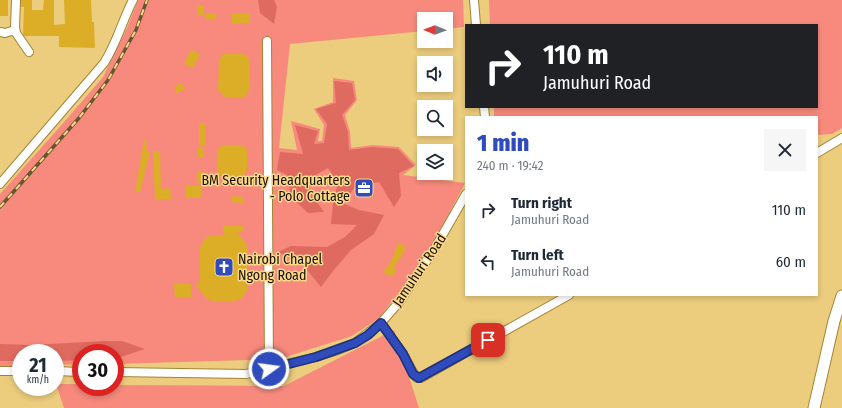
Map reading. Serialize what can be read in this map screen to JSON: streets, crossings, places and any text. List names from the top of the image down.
{
  "streets": {
    "street": ["Jamuhuri Road"]
  },
  "places": {
    "office": ["BM Security Headquarters - Polo Cottage"],
    "church": ["Nairobi Chapel Ngong Road"]
  },
  "north": "left",
  "page": {
    "turn": ["110 m", "Jamuhuri Road"],
    "heading": ["1 min", "240 m · 19:42"],
    "list": [
      {
        "name": "Turn right",
        "note": "Jamuhuri Road",
        "value": "110 m"
      },
      {
        "name": "Turn left",
        "note": "Jamuhuri Road",
        "value": "60 m"
      }
    ],
    "speed": "21 km/h",
    "limit": "30"
  }
}
